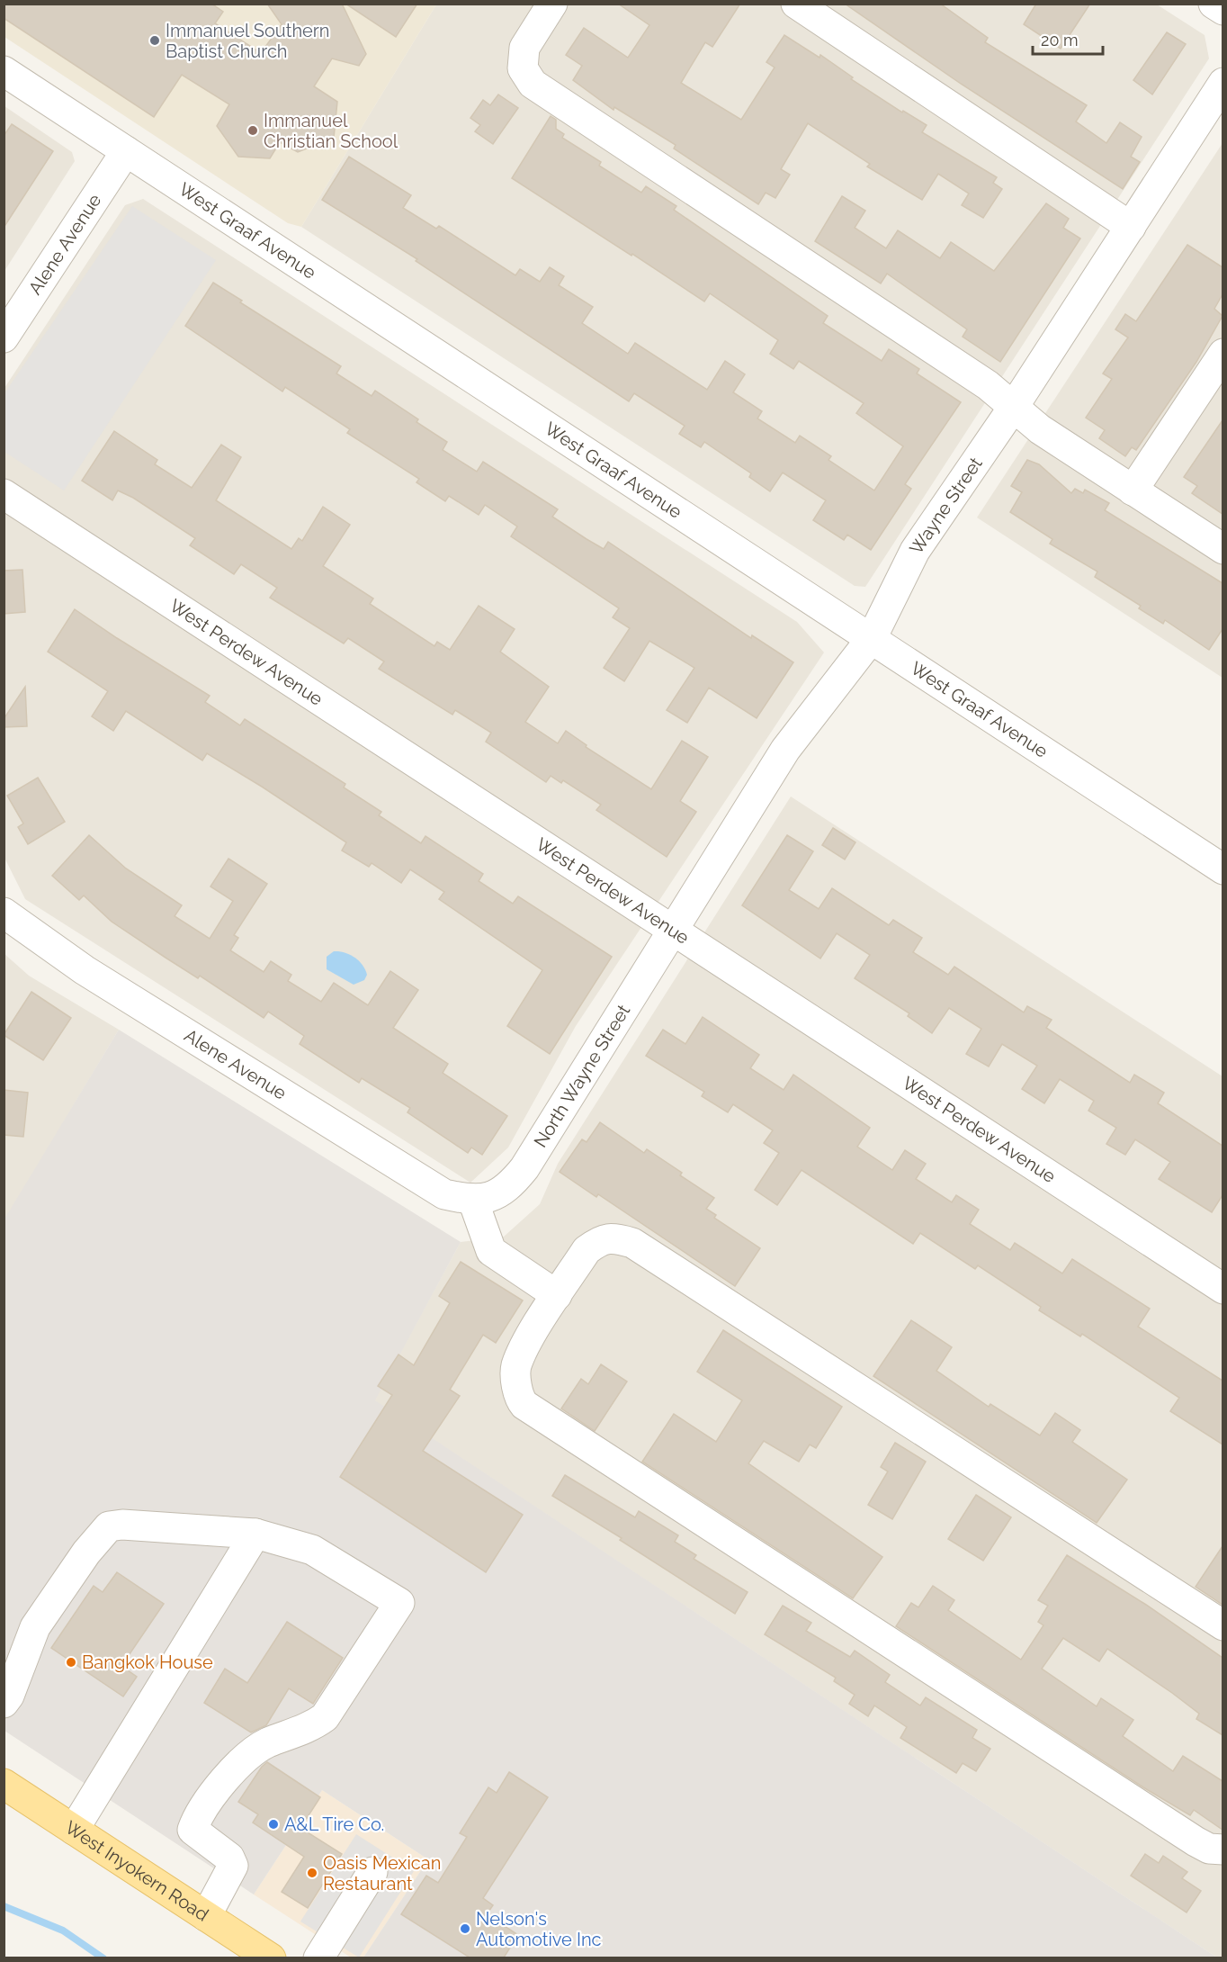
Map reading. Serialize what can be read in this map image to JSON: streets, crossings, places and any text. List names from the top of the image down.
{
  "streets": {
    "main road": ["West Inyokern Road"],
    "street": [
      "West Graaf Avenue",
      "Alene Avenue",
      "Wayne Street",
      "West Perdew Avenue",
      "North Wayne Street"
    ]
  },
  "crossings": [
    ["West Graaf Avenue", "Alene Avenue"],
    ["West Graaf Avenue", "Wayne Street"],
    ["Alene Avenue", "North Wayne Street"],
    ["Wayne Street", "West Perdew Avenue"],
    ["Wayne Street", "North Wayne Street"],
    ["West Perdew Avenue", "North Wayne Street"]
  ],
  "places": [
    "Immanuel Southern Baptist Church",
    "Immanuel Christian School",
    "Bangkok House",
    "A&L Tire Co.",
    "Oasis Mexican Restaurant",
    "Nelson's Automotive Inc"
  ],
  "scale_bar": "20 m"
}
